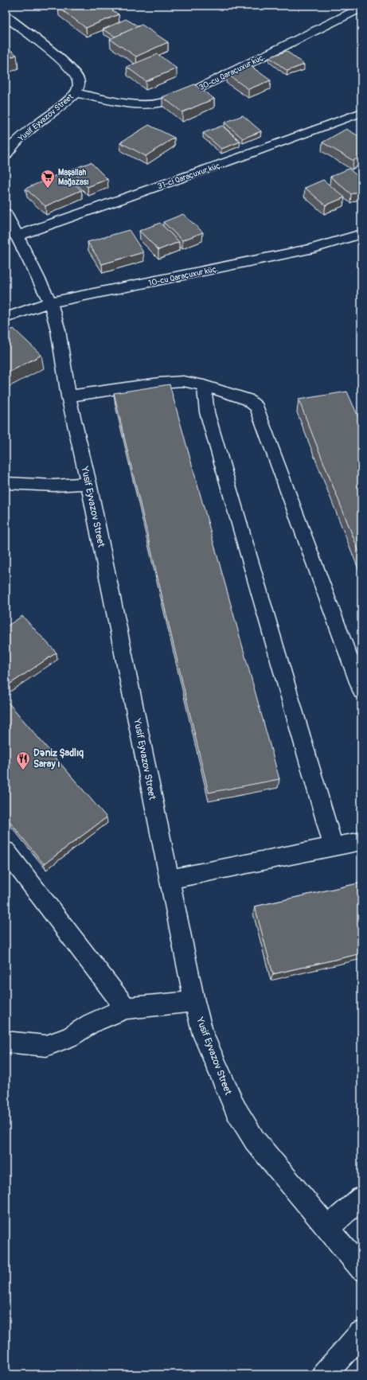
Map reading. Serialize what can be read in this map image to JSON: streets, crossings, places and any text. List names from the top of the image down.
{
  "streets": {
    "street": [
      "30-cu Qaraçuxur küç.",
      "Yusif Eyvazov Street",
      "31-ci Qaraçuxur küç.",
      "10-cu Qaraçuxur küç."
    ]
  },
  "crossings": [
    ["30-cu Qaraçuxur küç.", "Yusif Eyvazov Street"],
    ["Yusif Eyvazov Street", "31-ci Qaraçuxur küç."],
    ["Yusif Eyvazov Street", "10-cu Qaraçuxur küç."]
  ],
  "places": {
    "supermarket": ["Maşallah Mağazası"],
    "restaurant": ["Dəniz Şadlıq Saray ı"]
  }
}
